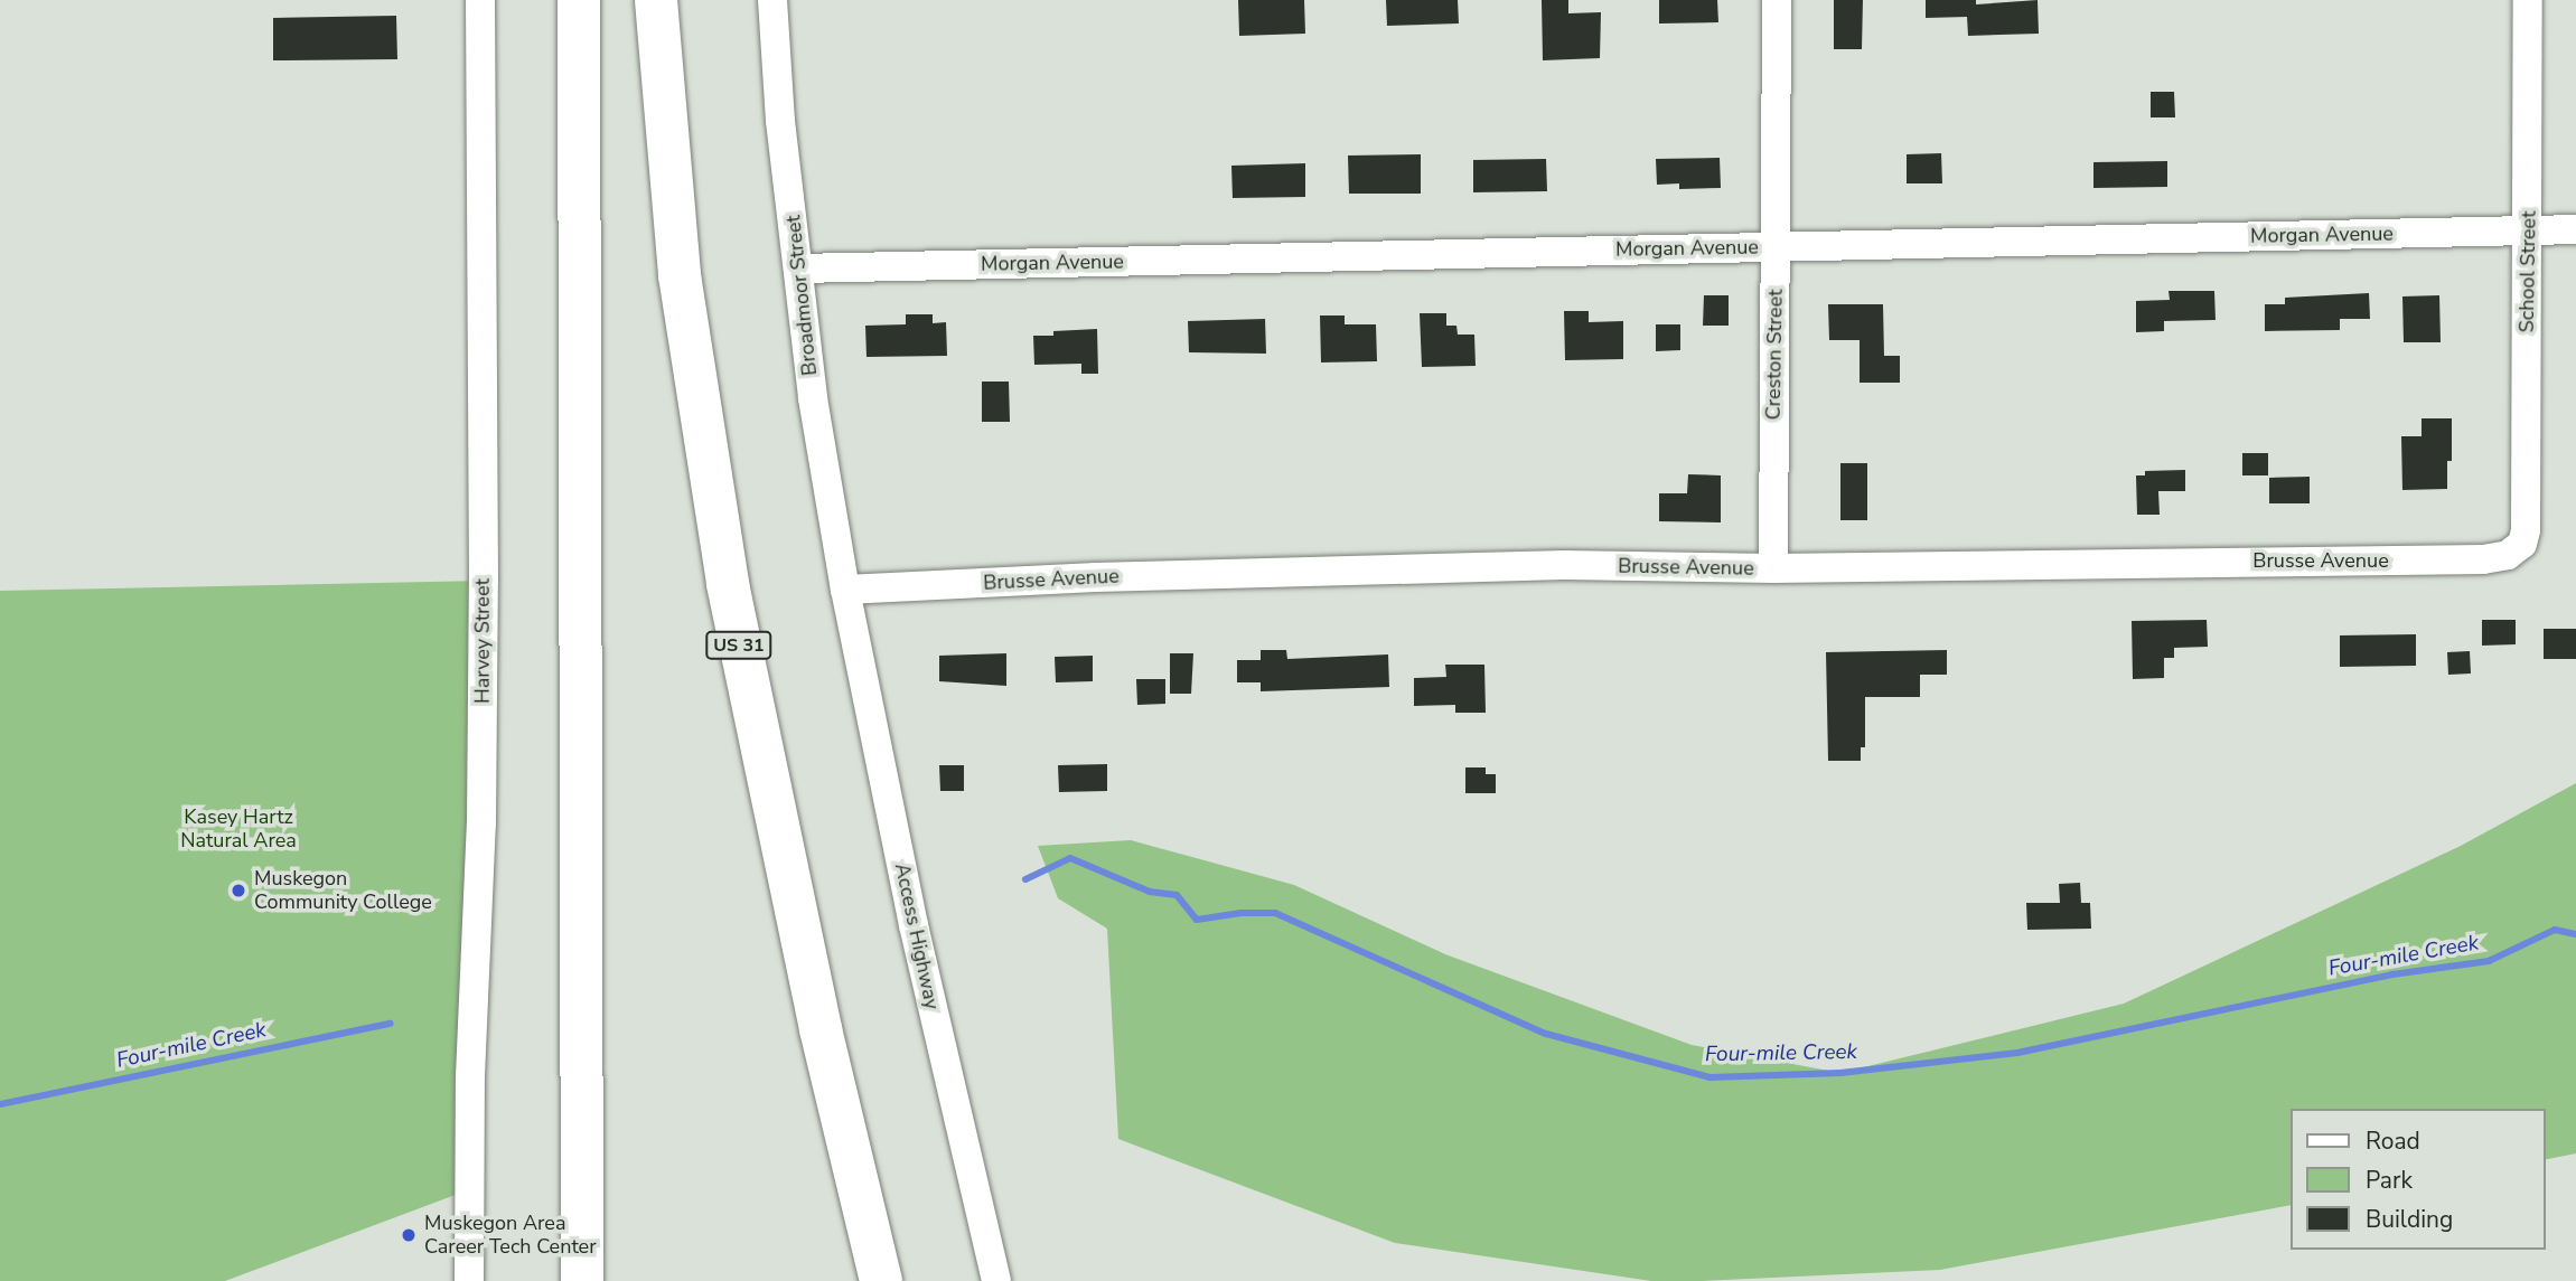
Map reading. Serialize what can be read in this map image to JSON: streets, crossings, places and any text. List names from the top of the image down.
{
  "streets": {
    "highway": ["US 31"],
    "street": [
      "Morgan Avenue",
      "School Street",
      "Broadmoor Street",
      "Creston Street",
      "Brusse Avenue",
      "Harvey Street",
      "Access Highway"
    ]
  },
  "crossings": [
    ["Morgan Avenue", "School Street"],
    ["Morgan Avenue", "Broadmoor Street"],
    ["Morgan Avenue", "Creston Street"],
    ["School Street", "Brusse Avenue"],
    ["Broadmoor Street", "Brusse Avenue"],
    ["Broadmoor Street", "Access Highway"],
    ["Creston Street", "Brusse Avenue"],
    ["Brusse Avenue", "Access Highway"]
  ],
  "water": ["Four-mile Creek"],
  "parks": ["Kasey Hartz Natural Area"],
  "places": ["Muskegon Community College", "Muskegon Area Career Tech Center"],
  "legend": ["Road", "Park", "Building"]
}
